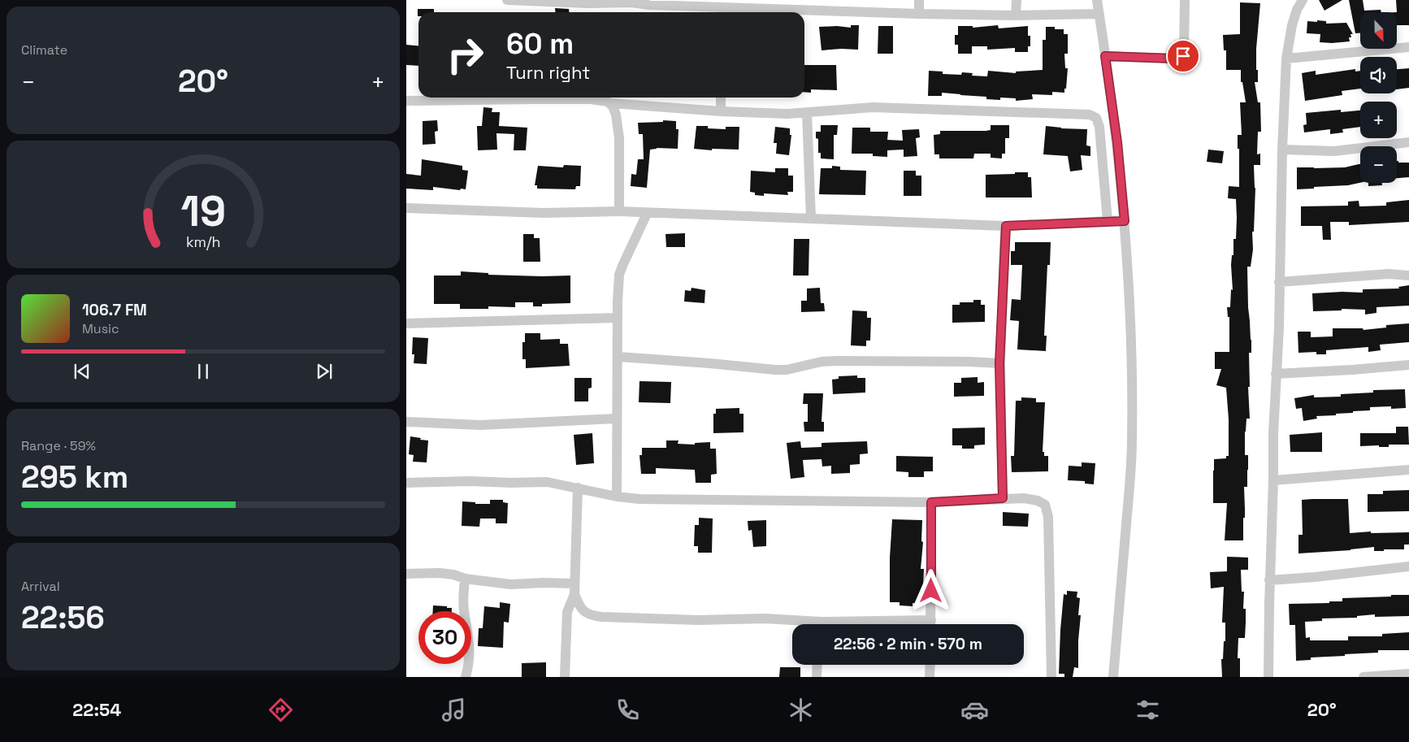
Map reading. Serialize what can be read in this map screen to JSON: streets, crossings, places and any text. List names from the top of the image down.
{
  "north": "bottom",
  "page": {
    "tile": [
      "Climate",
      ["Range · 59%", "295 km"],
      ["Arrival", "22:56"]
    ],
    "map_buttons": ["+", "−"],
    "turn": ["60 m", "Turn right"],
    "heat": ["−", "20°", "+"],
    "song": ["106.7 FM", "Music"],
    "limit": "30",
    "trip": "22:56 · 2 min · 570 m",
    "tabs": ["22:54", "20°"],
    "gauge": ["19", "km/h"]
  }
}
